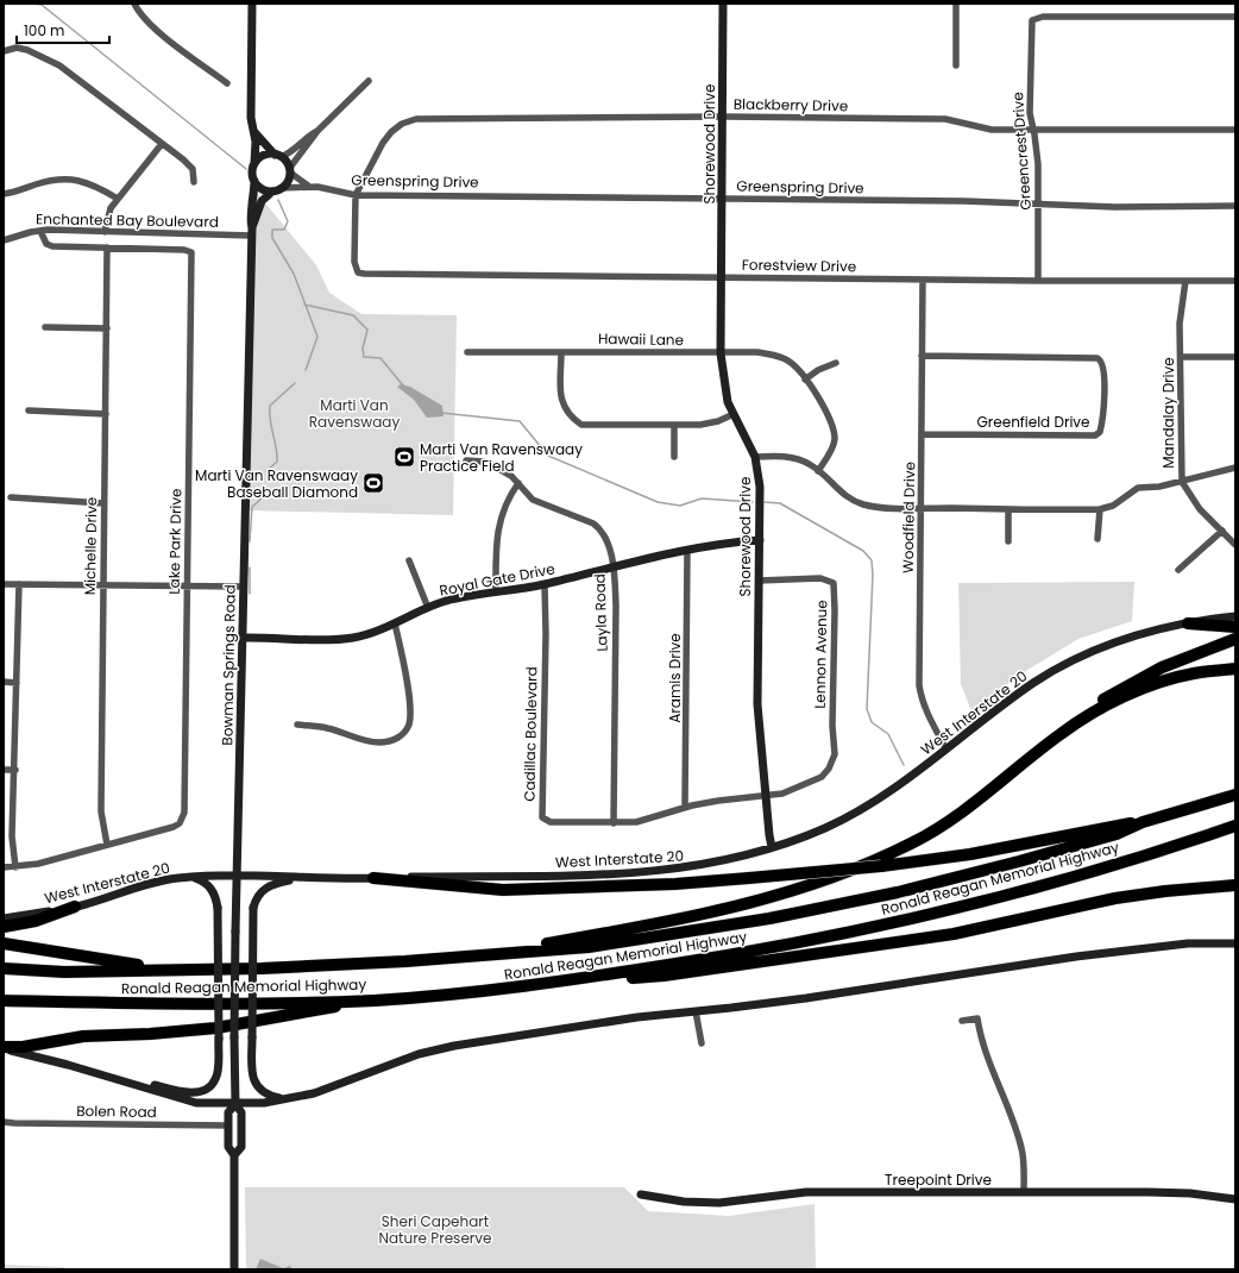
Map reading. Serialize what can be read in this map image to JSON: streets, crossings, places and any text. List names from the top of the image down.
{
  "streets": {
    "highway": ["Ronald Reagan Memorial Highway"],
    "street": [
      "Blackberry Drive",
      "Shorewood Drive",
      "Greencrest Drive",
      "Greenspring Drive",
      "Enchanted Bay Boulevard",
      "Forestview Drive",
      "Hawaii Lane",
      "Mandalay Drive",
      "Greenfield Drive",
      "Woodfield Drive",
      "Lake Park Drive",
      "Michelle Drive",
      "Royal Gate Drive",
      "Layla Road",
      "Lennon Avenue",
      "Bowman Springs Road",
      "Aramis Drive",
      "West Interstate 20",
      "Cadillac Boulevard",
      "Bolen Road",
      "Treepoint Drive"
    ]
  },
  "crossings": [
    ["Blackberry Drive", "Shorewood Drive"],
    ["Blackberry Drive", "Greencrest Drive"],
    ["Blackberry Drive", "Greenspring Drive"],
    ["Blackberry Drive", "Forestview Drive"],
    ["Shorewood Drive", "Greenspring Drive"],
    ["Shorewood Drive", "Forestview Drive"],
    ["Shorewood Drive", "Hawaii Lane"],
    ["Shorewood Drive", "Royal Gate Drive"],
    ["Shorewood Drive", "Lennon Avenue"],
    ["Shorewood Drive", "West Interstate 20"],
    ["Shorewood Drive", "Cadillac Boulevard"],
    ["Greencrest Drive", "Greenspring Drive"],
    ["Greencrest Drive", "Forestview Drive"],
    ["Greenspring Drive", "Bowman Springs Road"],
    ["Enchanted Bay Boulevard", "Bowman Springs Road"],
    ["Forestview Drive", "Mandalay Drive"],
    ["Forestview Drive", "Woodfield Drive"],
    ["Greenfield Drive", "Woodfield Drive"],
    ["Woodfield Drive", "West Interstate 20"],
    ["Lake Park Drive", "Michelle Drive"],
    ["Royal Gate Drive", "Layla Road"],
    ["Royal Gate Drive", "Bowman Springs Road"],
    ["Royal Gate Drive", "Aramis Drive"],
    ["Royal Gate Drive", "Cadillac Boulevard"],
    ["Layla Road", "Cadillac Boulevard"],
    ["Lennon Avenue", "Cadillac Boulevard"],
    ["Bowman Springs Road", "West Interstate 20"],
    ["Aramis Drive", "Cadillac Boulevard"]
  ],
  "parks": ["Marti Van Ravenswaay", "Sheri Capehart Nature Preserve"],
  "places": {
    "sports": ["Marti Van Ravenswaay Practice Field", "Marti Van Ravenswaay Baseball Diamond"]
  },
  "scale_bar": "100 m"
}
